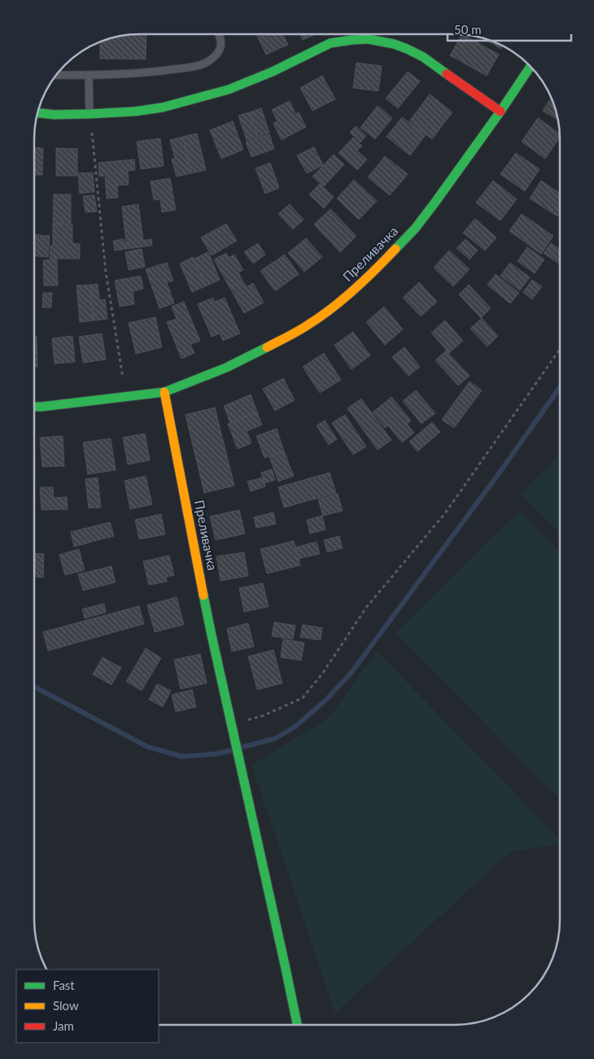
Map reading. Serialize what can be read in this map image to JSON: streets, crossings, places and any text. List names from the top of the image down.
{
  "streets": {
    "street": ["Преливачка"]
  },
  "legend": ["Fast", "Slow", "Jam"],
  "scale_bar": "50 m"
}
